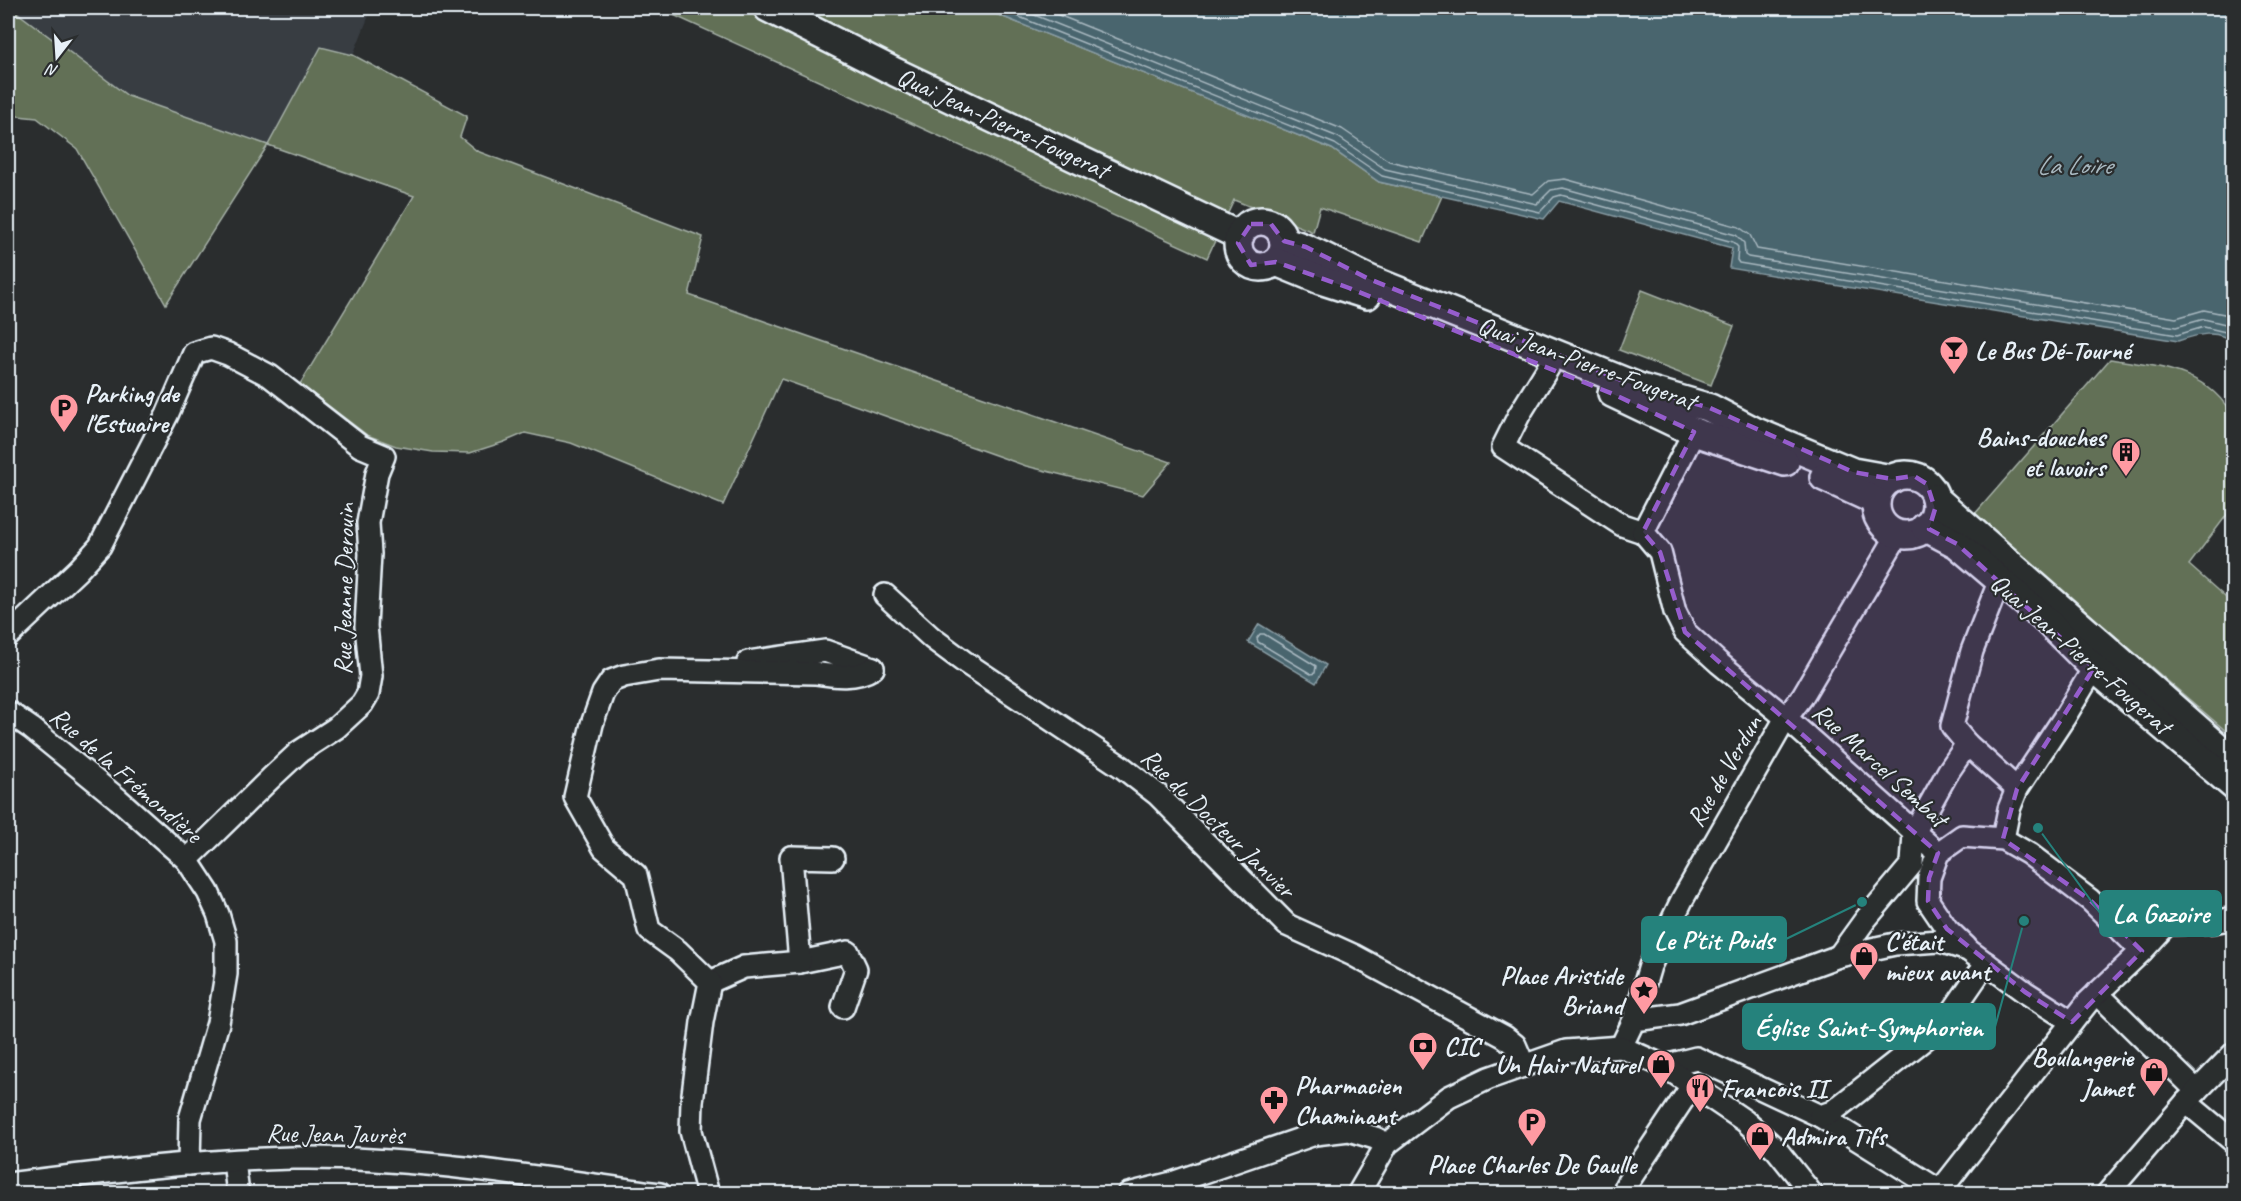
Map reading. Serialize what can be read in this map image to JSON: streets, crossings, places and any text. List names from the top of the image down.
{
  "streets": {
    "main road": ["Quai Jean-Pierre-Fougerat"],
    "street": [
      "Rue Jeanne Derouin",
      "Rue Marcel Sembat",
      "Rue de Verdun",
      "Rue de la Frémondière",
      "Rue du Docteur Janvier",
      "Rue Jean Jaurès"
    ]
  },
  "crossings": [
    ["Quai Jean-Pierre-Fougerat", "Rue de Verdun"],
    ["Rue Jeanne Derouin", "Rue de la Frémondière"],
    ["Rue Marcel Sembat", "Rue de Verdun"],
    ["Rue de la Frémondière", "Rue Jean Jaurès"]
  ],
  "water": ["La Loire"],
  "places": {
    "bar": ["Le Bus Dé-Tourné"],
    "parking": ["Parking de l'Estuaire", "Place Charles De Gaulle"],
    "building": ["Bains-douches et lavoirs"],
    "other": ["La Gazoire", "Le P'tit Poids", "Église Saint-Symphorien"],
    "shop": [
      "C'était mieux avant",
      "Un Hair Naturel",
      "Boulangerie Jamet",
      "Admira Tifs"
    ],
    "place": ["Place Aristide Briand"],
    "bank": ["CIC"],
    "restaurant": ["Francois II"],
    "pharmacy": ["Pharmacien Chaminant"]
  },
  "north": "bottom"
}
